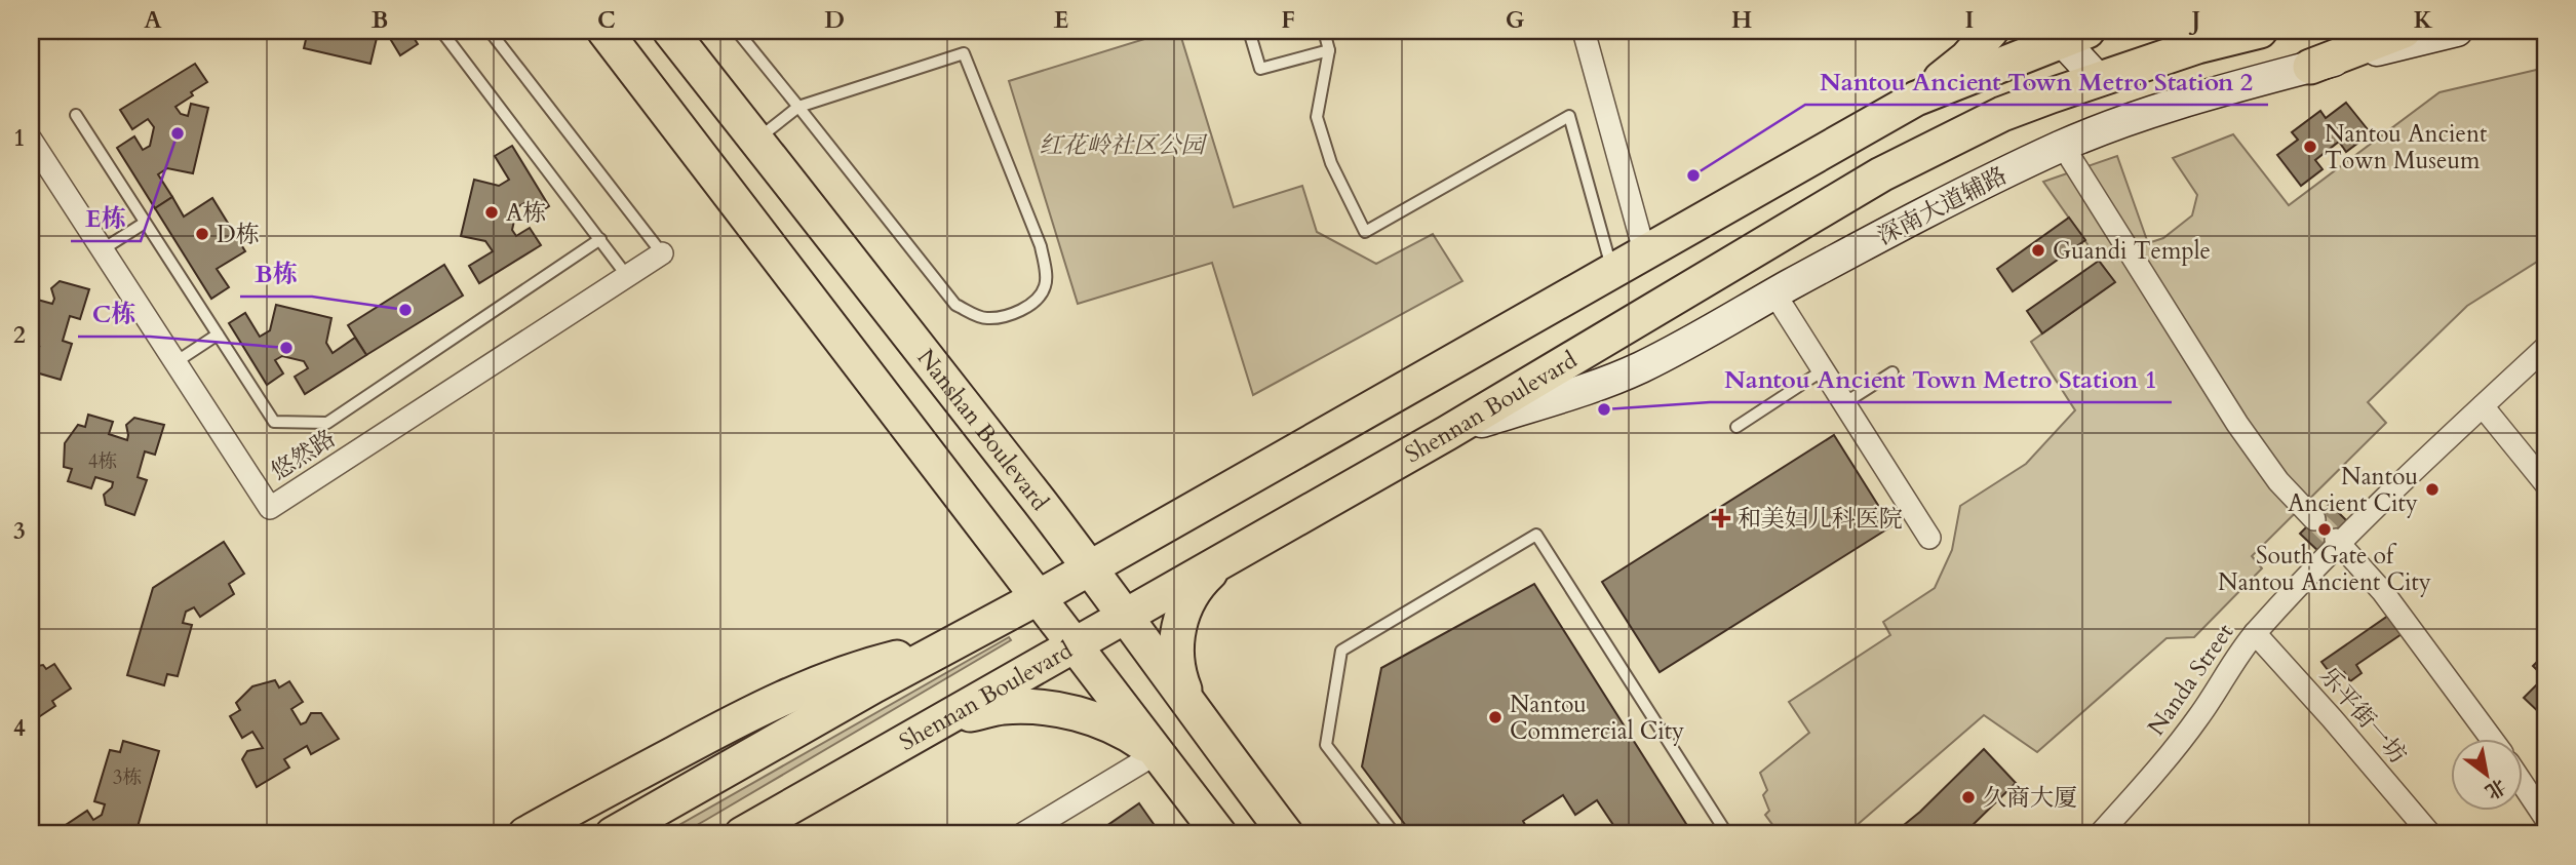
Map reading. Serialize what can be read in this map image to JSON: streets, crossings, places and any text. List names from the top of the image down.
{
  "streets": {
    "main road": ["深南大道辅路", "Shennan Boulevard", "Nanshan Boulevard"],
    "street": ["悠然路", "Nanda Street", "乐平街一坊"]
  },
  "crossings": [
    ["深南大道辅路", "Shennan Boulevard"],
    ["Shennan Boulevard", "Nanshan Boulevard"],
    ["Nanda Street", "乐平街一坊"]
  ],
  "parks": ["红花岭社区公园"],
  "places": {
    "other": [
      "E栋",
      "Nantou Ancient Town Museum",
      "Nantou Ancient Town Metro Station 2",
      "A栋",
      "D栋",
      "Guandi Temple",
      "B栋",
      "C栋",
      "Nantou Ancient Town Metro Station 1",
      "Nantou Ancient City",
      "South Gate of Nantou Ancient City",
      "Nantou Commercial City",
      "久商大厦"
    ],
    "health": ["和美妇儿科医院"]
  },
  "house_numbers": ["4栋", "3栋"],
  "north": "bottom right",
  "grid": {
    "columns": [
      "A",
      "B",
      "C",
      "D",
      "E",
      "F",
      "G",
      "H",
      "I",
      "J",
      "K"
    ],
    "rows": [
      "1",
      "2",
      "3",
      "4"
    ]
  }
}
